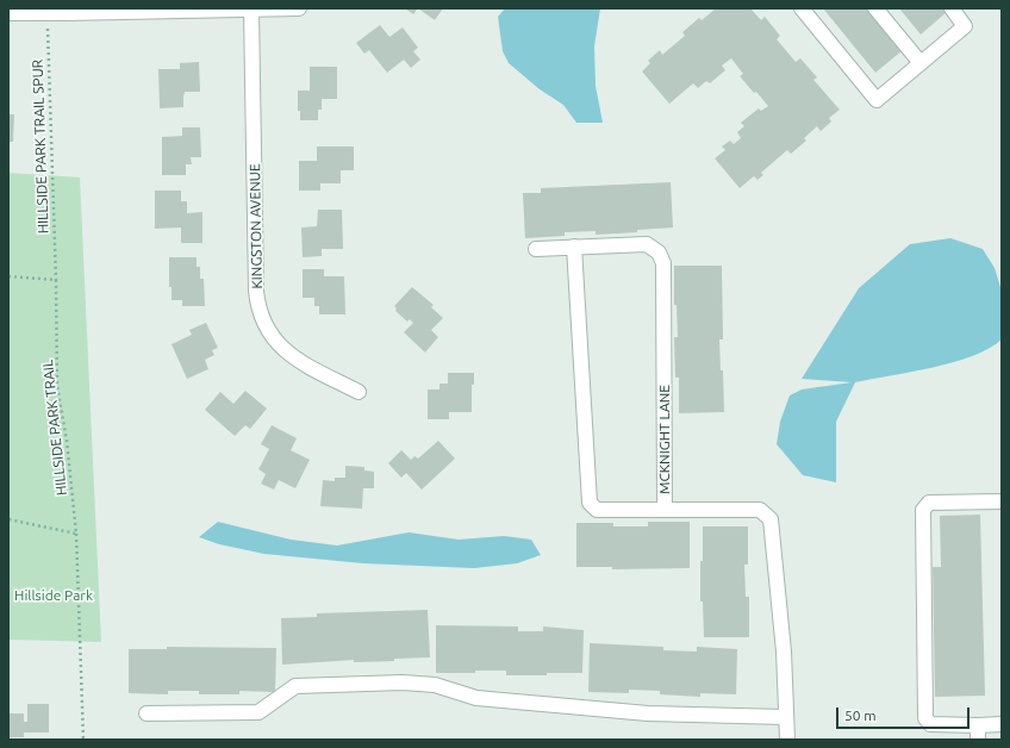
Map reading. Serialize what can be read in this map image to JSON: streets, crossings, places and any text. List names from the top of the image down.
{
  "streets": {
    "street": ["KINGSTON AVENUE", "MCKNIGHT LANE"],
    "path": ["HILLSIDE PARK TRAIL SPUR", "HILLSIDE PARK TRAIL"]
  },
  "crossings": [
    ["HILLSIDE PARK TRAIL SPUR", "HILLSIDE PARK TRAIL"]
  ],
  "parks": ["Hillside Park"],
  "scale_bar": "50 m"
}
